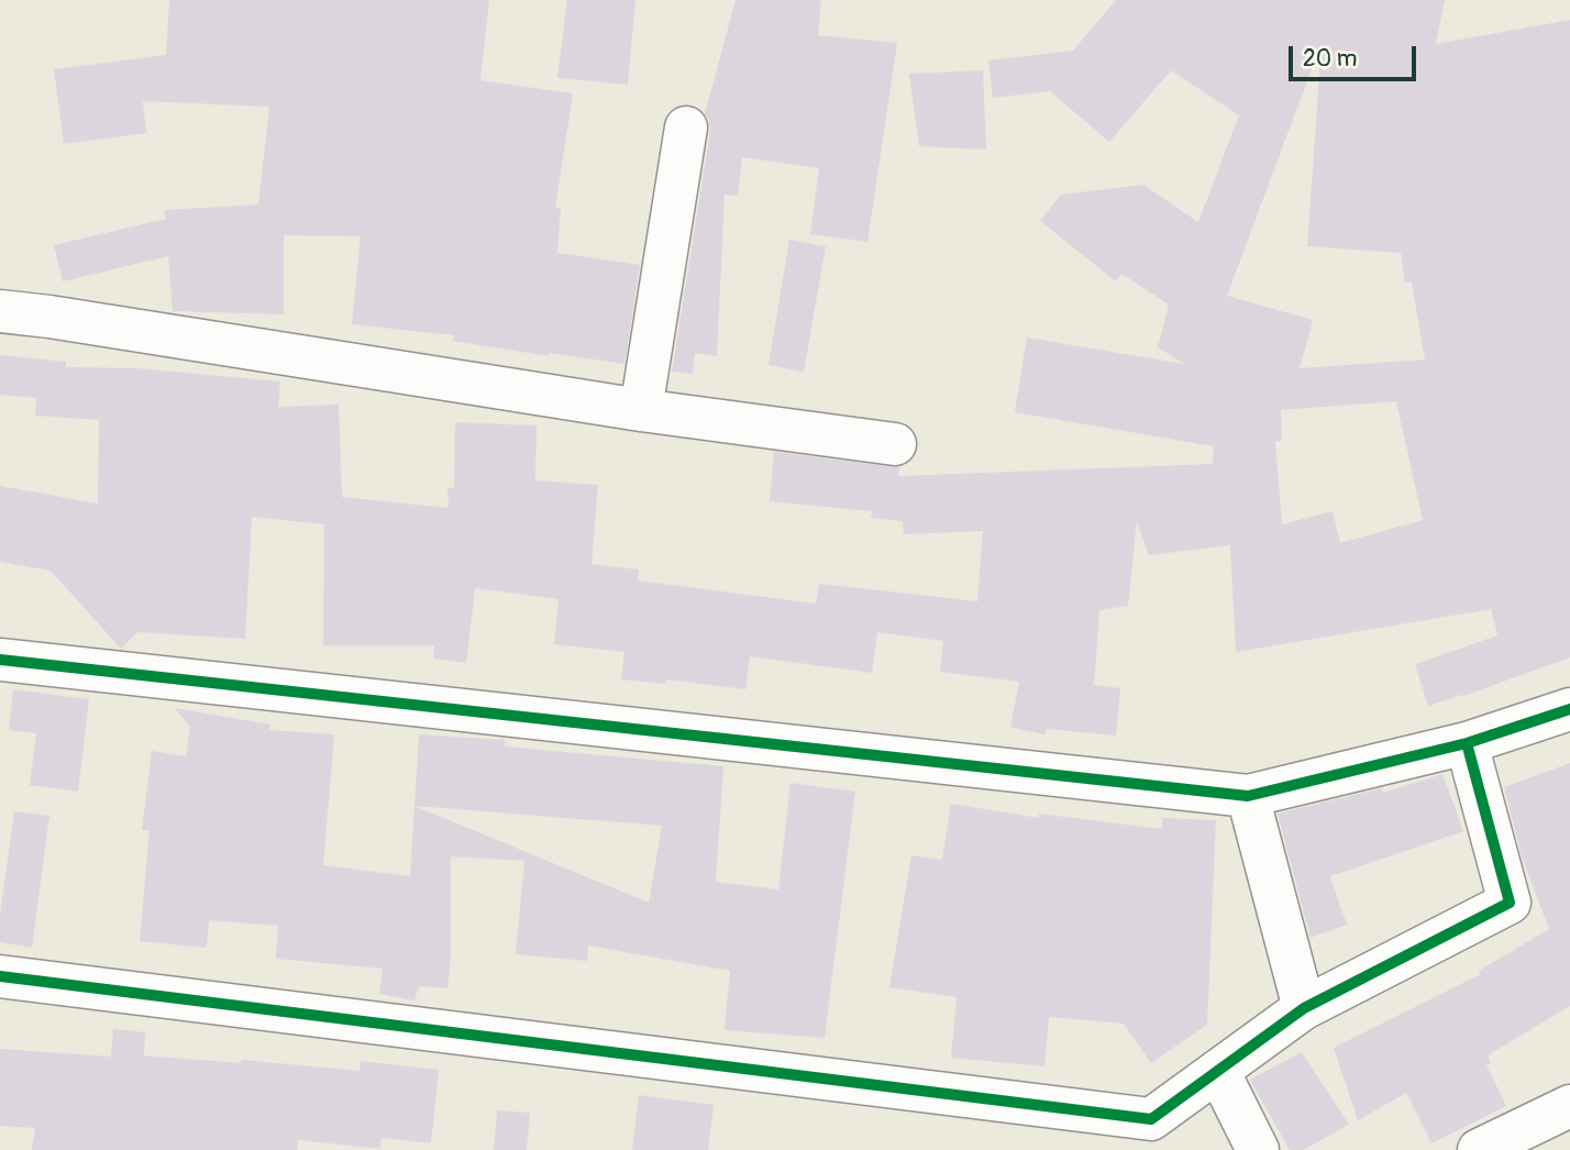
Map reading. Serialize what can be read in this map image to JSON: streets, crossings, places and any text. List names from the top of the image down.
{
  "scale_bar": "20 m"
}
